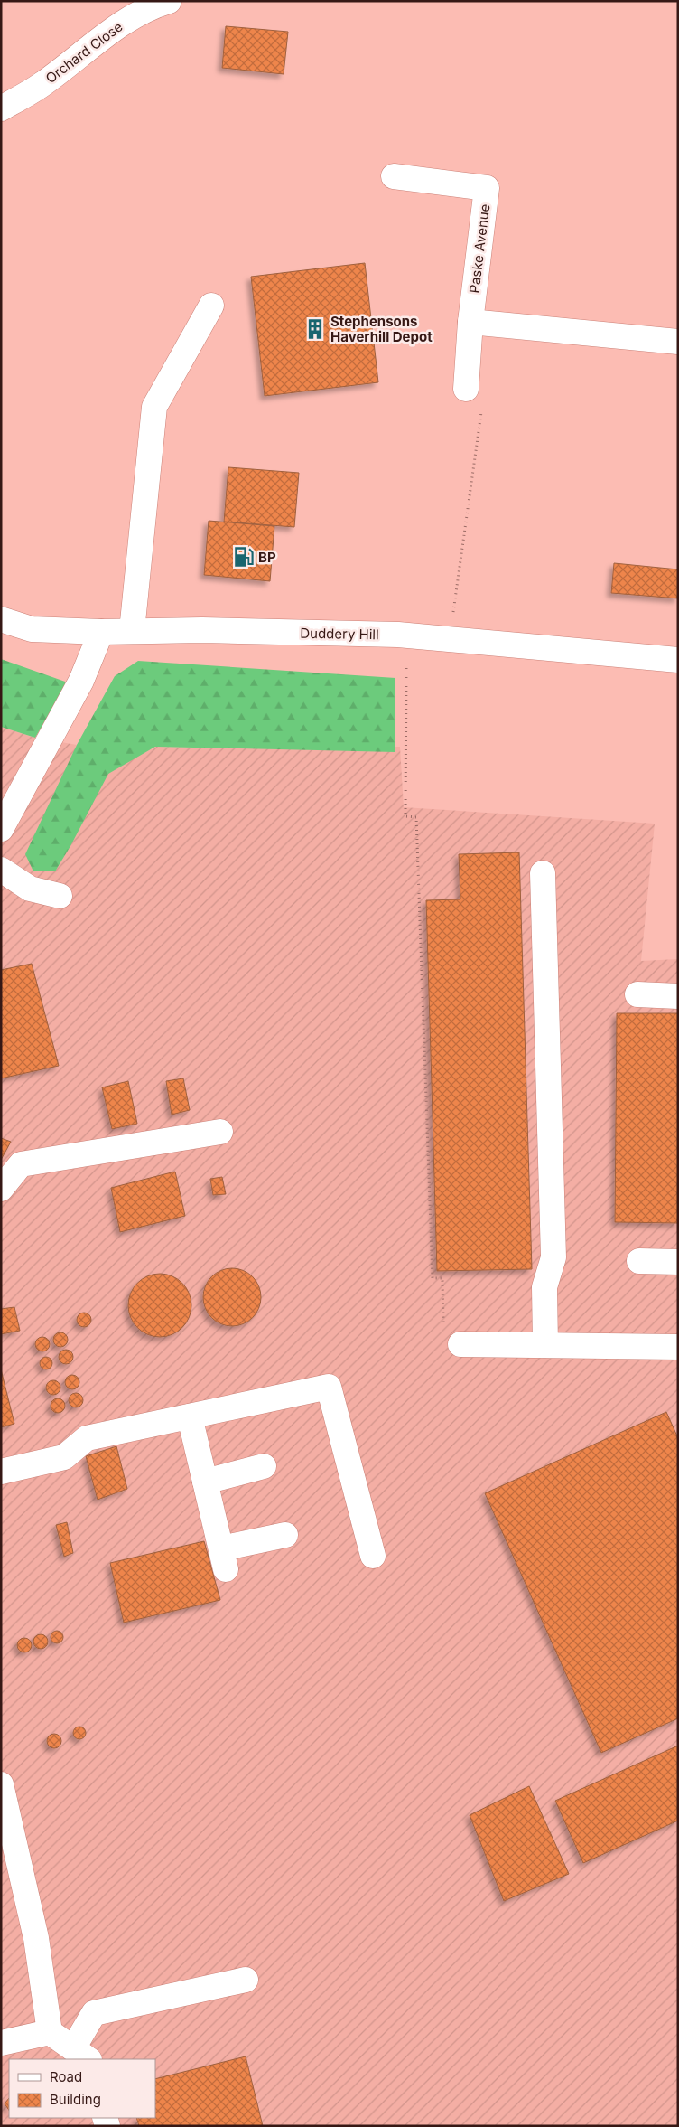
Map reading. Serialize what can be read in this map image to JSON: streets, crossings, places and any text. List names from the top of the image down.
{
  "streets": {
    "street": ["Orchard Close", "Paske Avenue", "Duddery Hill"]
  },
  "places": {
    "building": ["Stephensons Haverhill Depot"],
    "fuel station": ["BP"]
  },
  "legend": ["Road", "Building"]
}
